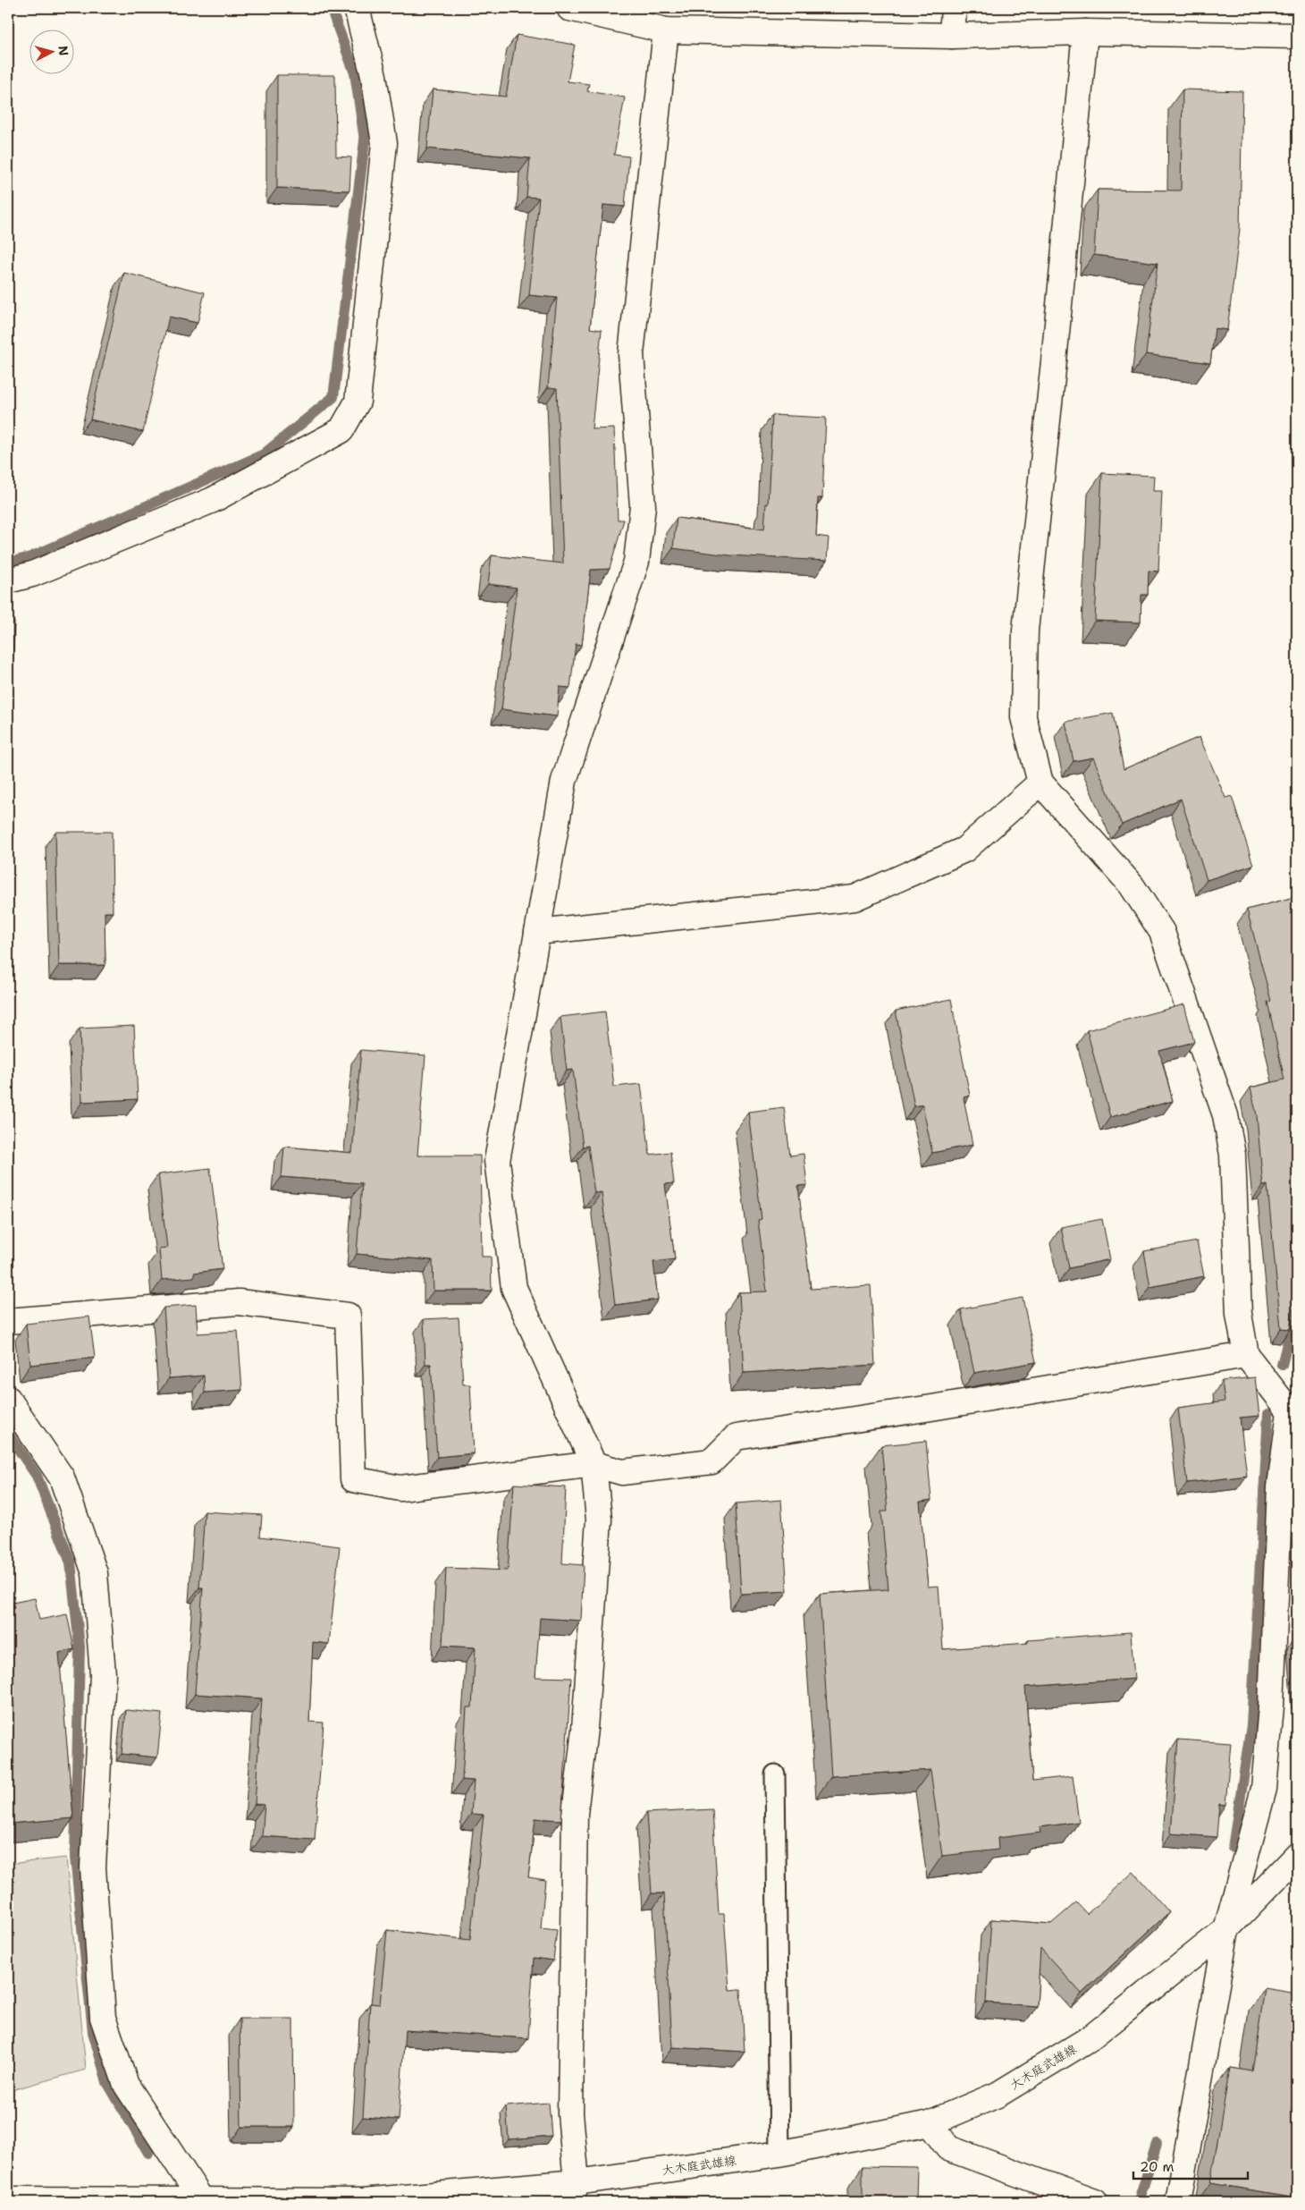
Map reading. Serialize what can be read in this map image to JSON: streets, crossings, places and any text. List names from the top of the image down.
{
  "streets": {
    "street": ["大木庭武雄線"]
  },
  "scale_bar": "20 m",
  "north": "right"
}
